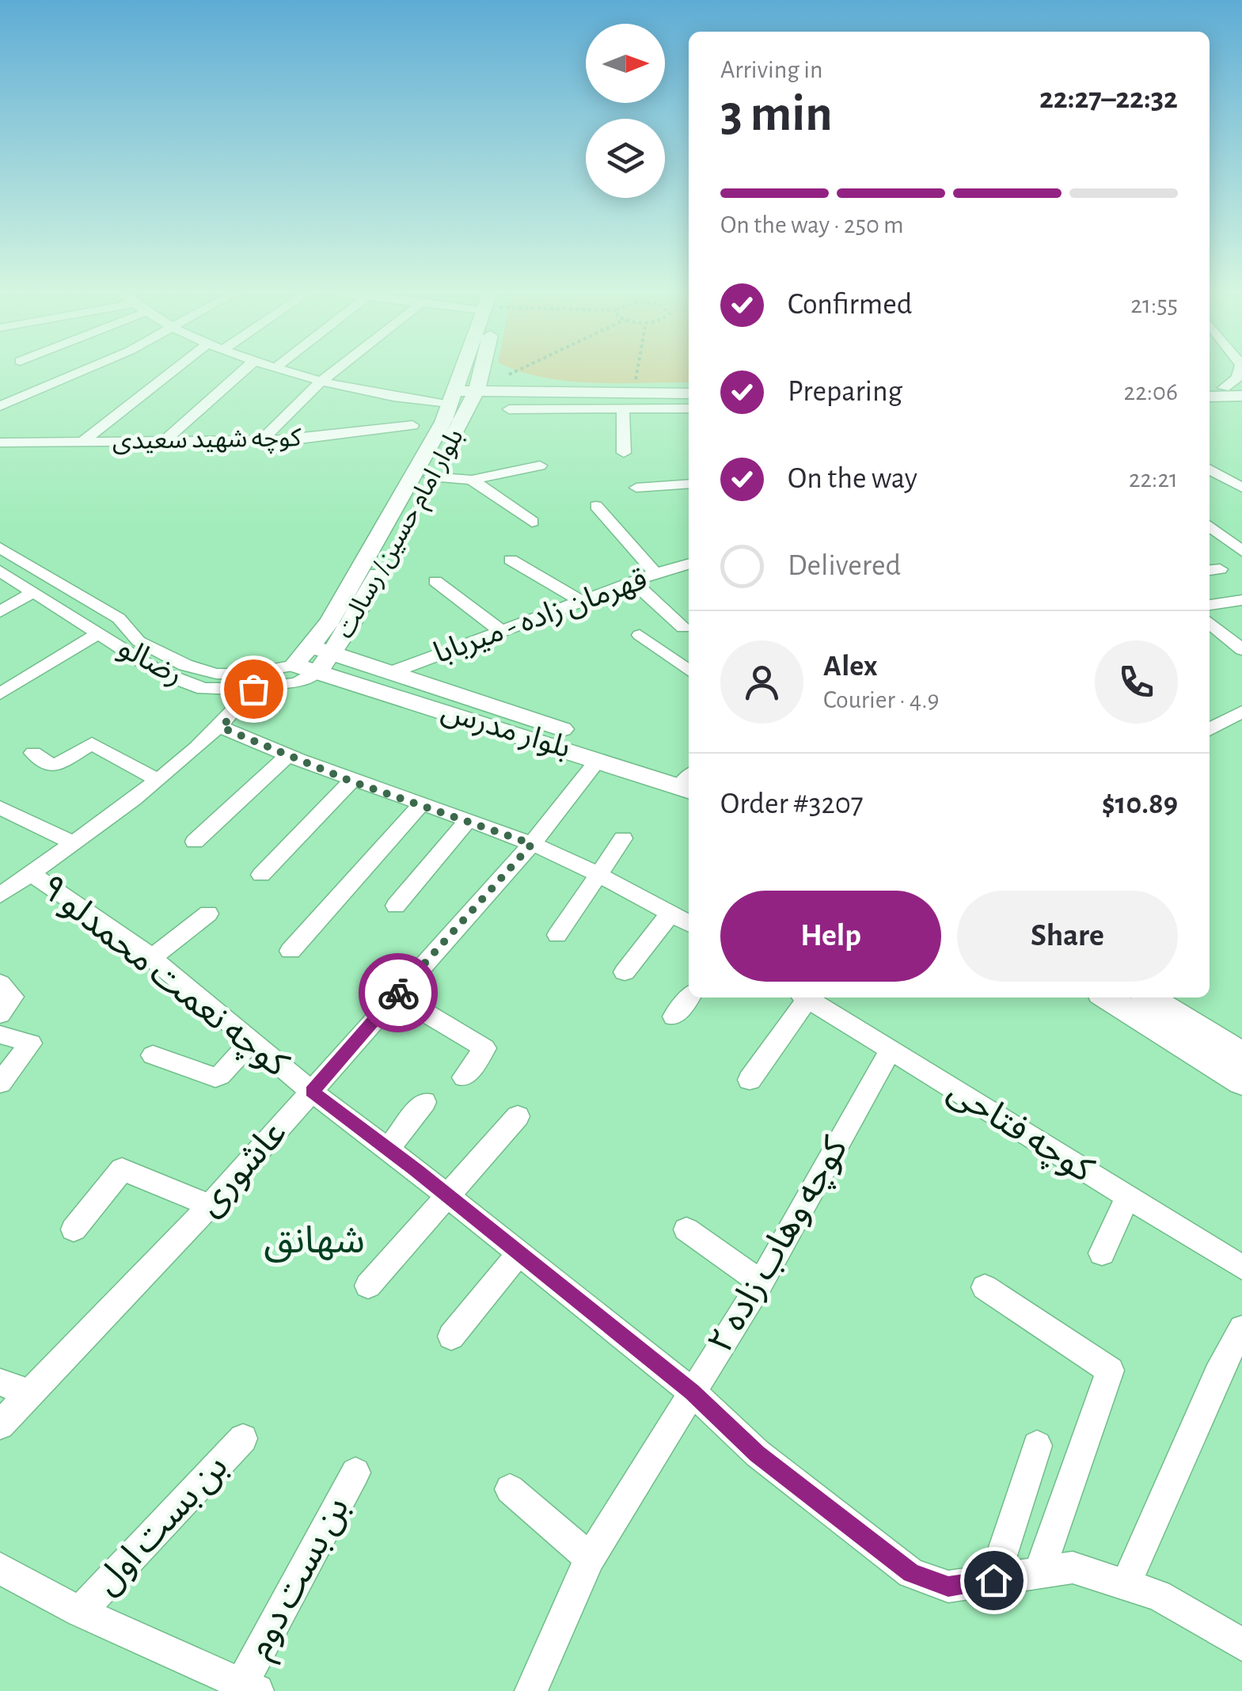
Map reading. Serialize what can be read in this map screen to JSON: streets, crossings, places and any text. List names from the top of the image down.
{
  "streets": {
    "main road": ["بلوار امام حسین/ رسالت", "بلوار مدرس"],
    "street": [
      "کوچه شهید سعیدی",
      "قهرمان زاده - میربابا",
      "رضالو",
      "کوچه نعمت محمدلو ۹",
      "کوچه فتاحی",
      "عاشوری",
      "کوچه وهاب زاده ۲",
      "بن بست اول",
      "بن بست دوم"
    ]
  },
  "crossings": [
    ["بلوار امام حسین/ رسالت", "رضالو"],
    ["بلوار امام حسین/ رسالت", "بلوار مدرس"],
    ["قهرمان زاده - میربابا", "بلوار مدرس"],
    ["رضالو", "بلوار مدرس"],
    ["بلوار مدرس", "عاشوری"],
    ["کوچه نعمت محمدلو ۹", "عاشوری"],
    ["کوچه نعمت محمدلو ۹", "کوچه وهاب زاده ۲"],
    ["کوچه فتاحی", "کوچه وهاب زاده ۲"]
  ],
  "districts": ["شهانق"],
  "north": "right",
  "page": {
    "heading": ["3 min", "Arriving in", "22:27–22:32"],
    "panel": [
      "Alex",
      "Courier · 4.9",
      "Order #3207",
      "$10.89"
    ],
    "bar": "On the way · 250 m",
    "list": [
      ["Confirmed", "21:55"],
      ["Preparing", "22:06"],
      ["On the way", "22:21"],
      "Delivered"
    ],
    "buttons": ["Help", "Share"]
  }
}
